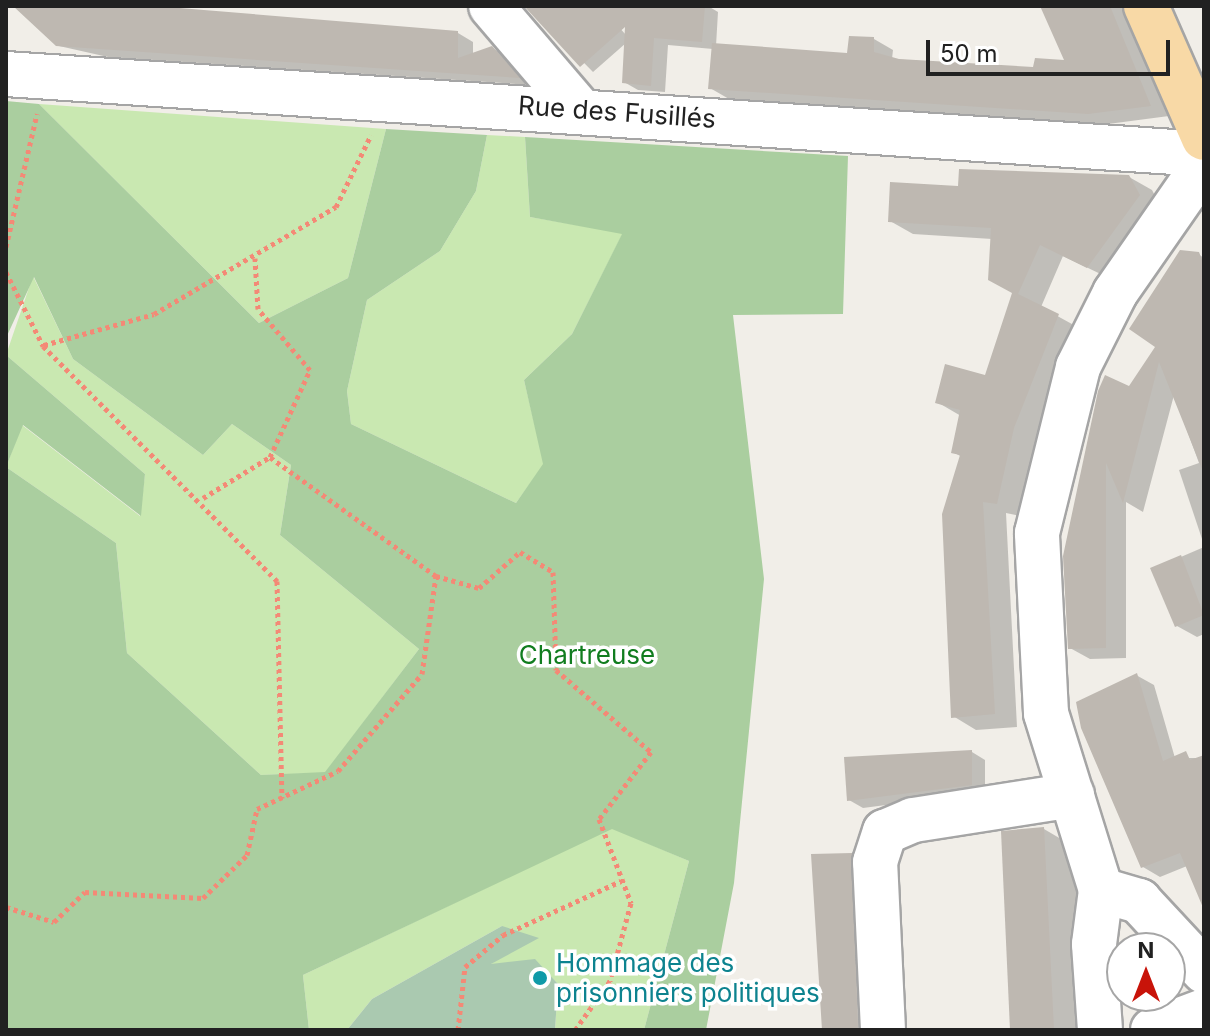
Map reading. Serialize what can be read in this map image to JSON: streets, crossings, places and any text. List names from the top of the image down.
{
  "streets": {
    "street": ["Rue des Fusillés"]
  },
  "parks": ["Chartreuse"],
  "places": ["Hommage des prisonniers politiques"],
  "scale_bar": "50 m",
  "north": "top"
}
